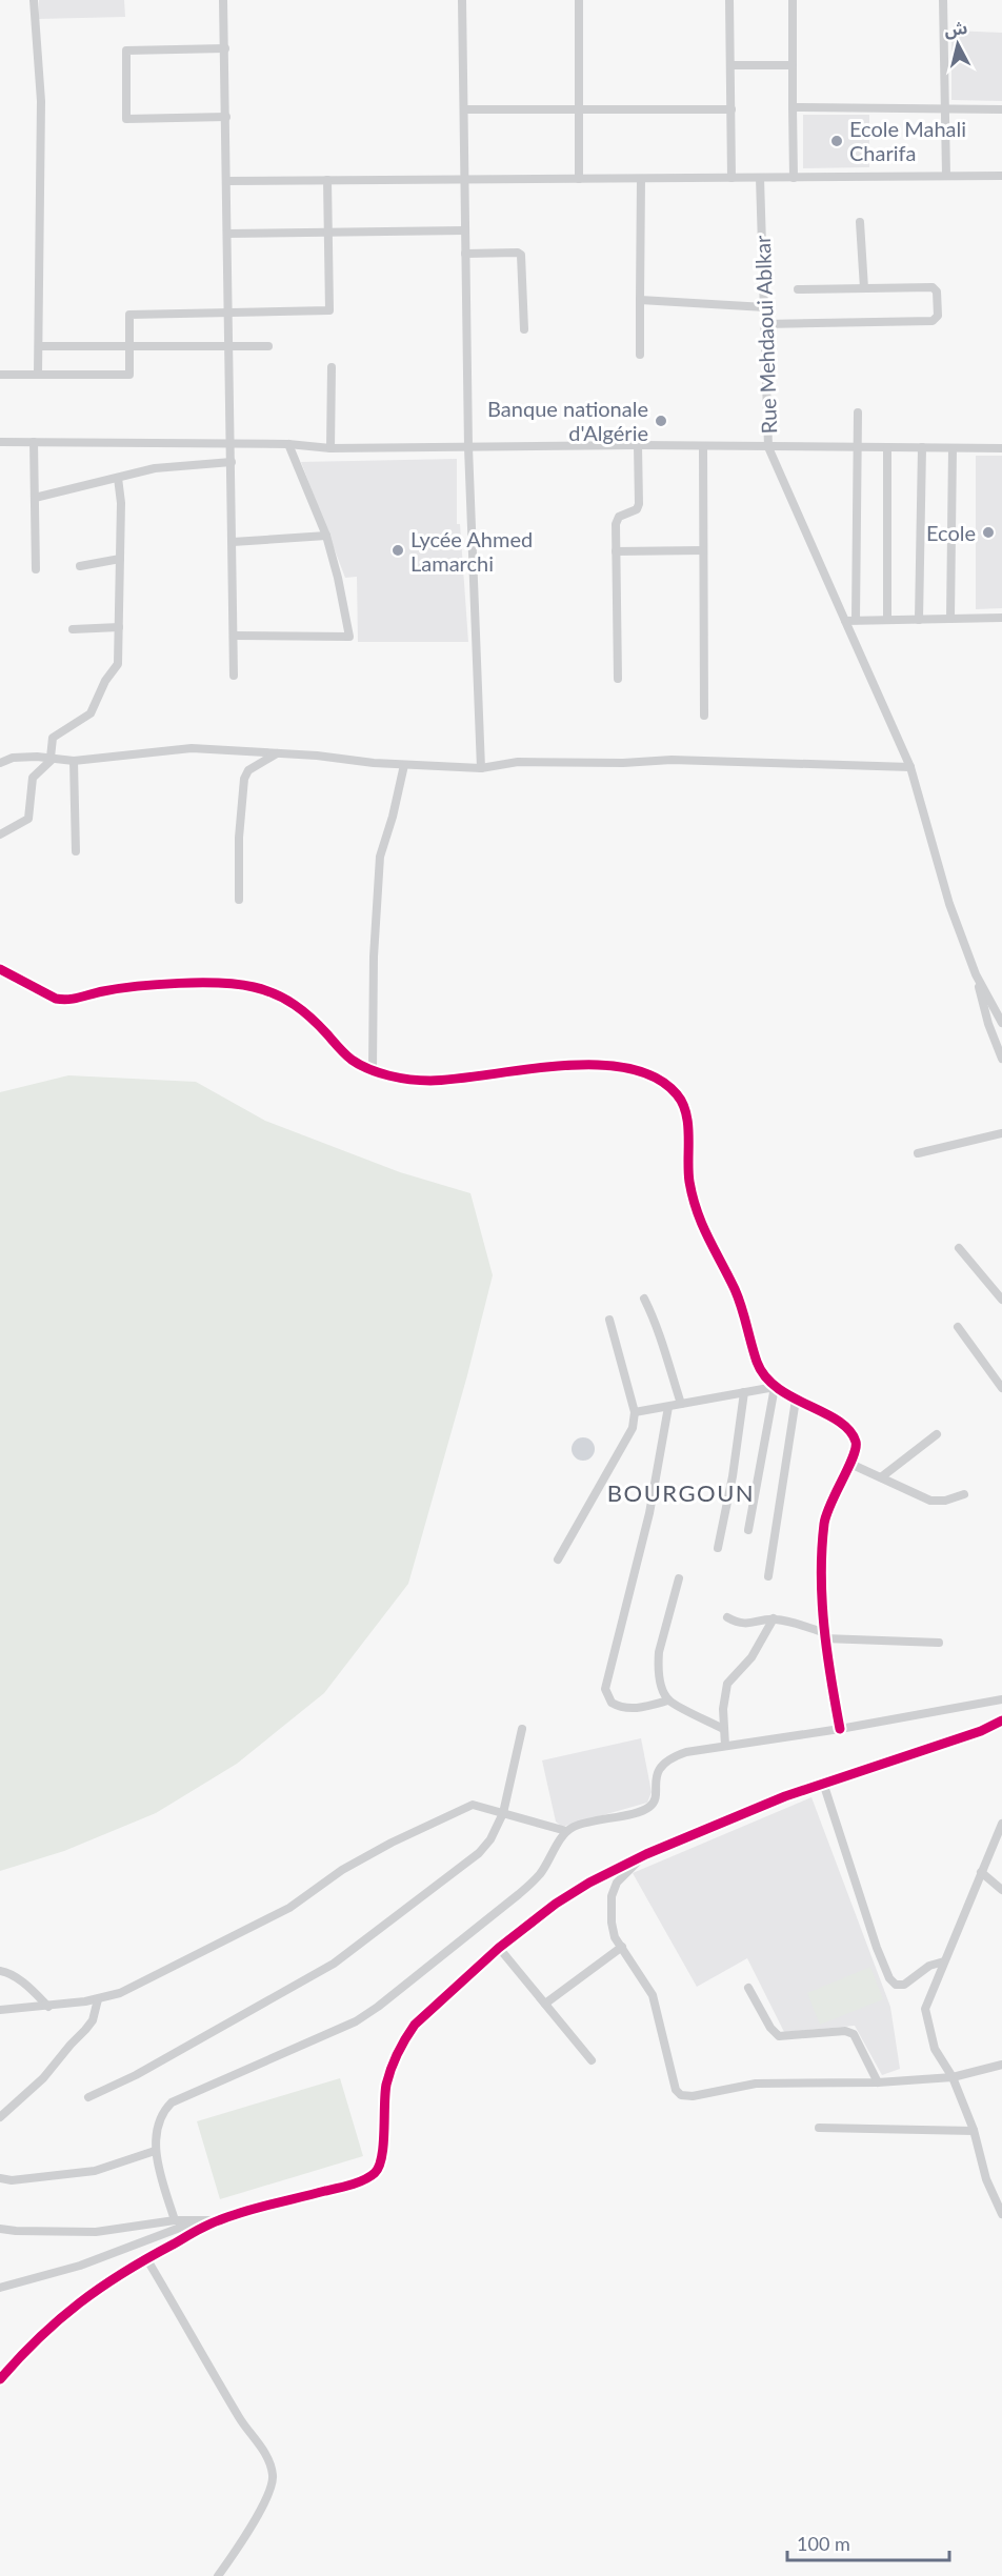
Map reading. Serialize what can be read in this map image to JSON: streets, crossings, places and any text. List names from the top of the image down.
{
  "streets": {
    "street": ["Rue Mehdaoui Ablkar"]
  },
  "districts": ["BOURGOUN"],
  "places": [
    "Ecole Mahali Charifa",
    "Banque nationale d'Algérie",
    "Ecole",
    "Lycée Ahmed Lamarchi"
  ],
  "scale_bar": "100 m",
  "north": "top"
}
